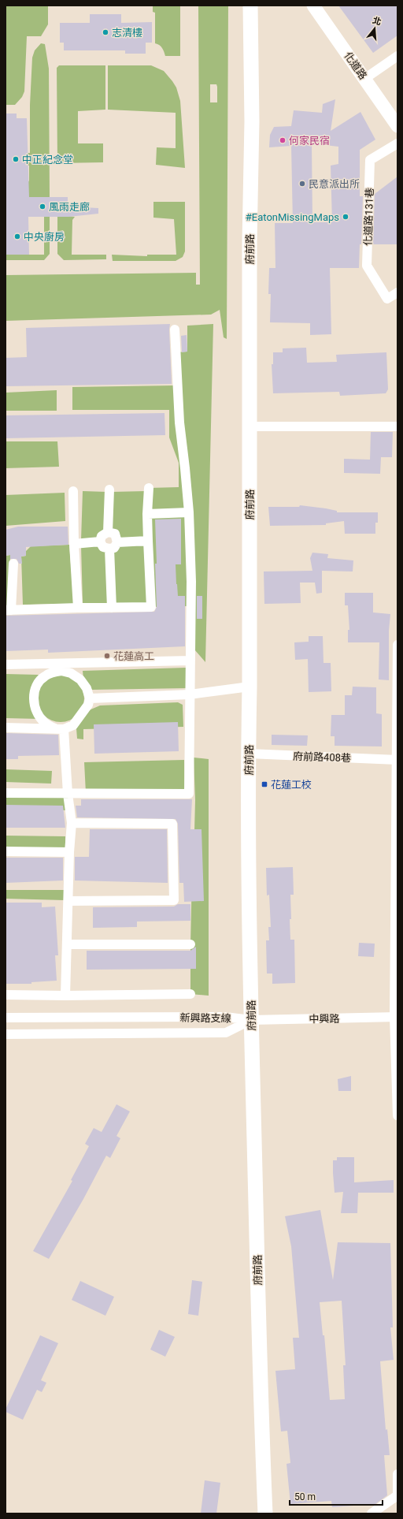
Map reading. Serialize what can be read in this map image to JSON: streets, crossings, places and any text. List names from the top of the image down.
{
  "streets": {
    "main road": ["府前路"],
    "street": [
      "化道路",
      "化道路131巷",
      "府前路408巷",
      "新興路支線",
      "中興路"
    ]
  },
  "crossings": [
    ["府前路", "府前路408巷"],
    ["府前路", "新興路支線"],
    ["府前路", "中興路"],
    ["新興路支線", "中興路"]
  ],
  "places": {
    "other": [
      "志清樓",
      "何家民宿",
      "中正紀念堂",
      "民意派出所",
      "風雨走廊",
      "#EatonMissingMaps",
      "中央廚房",
      "花蓮高工"
    ],
    "transit": ["花蓮工校"]
  },
  "scale_bar": "50 m",
  "north": "top"
}
